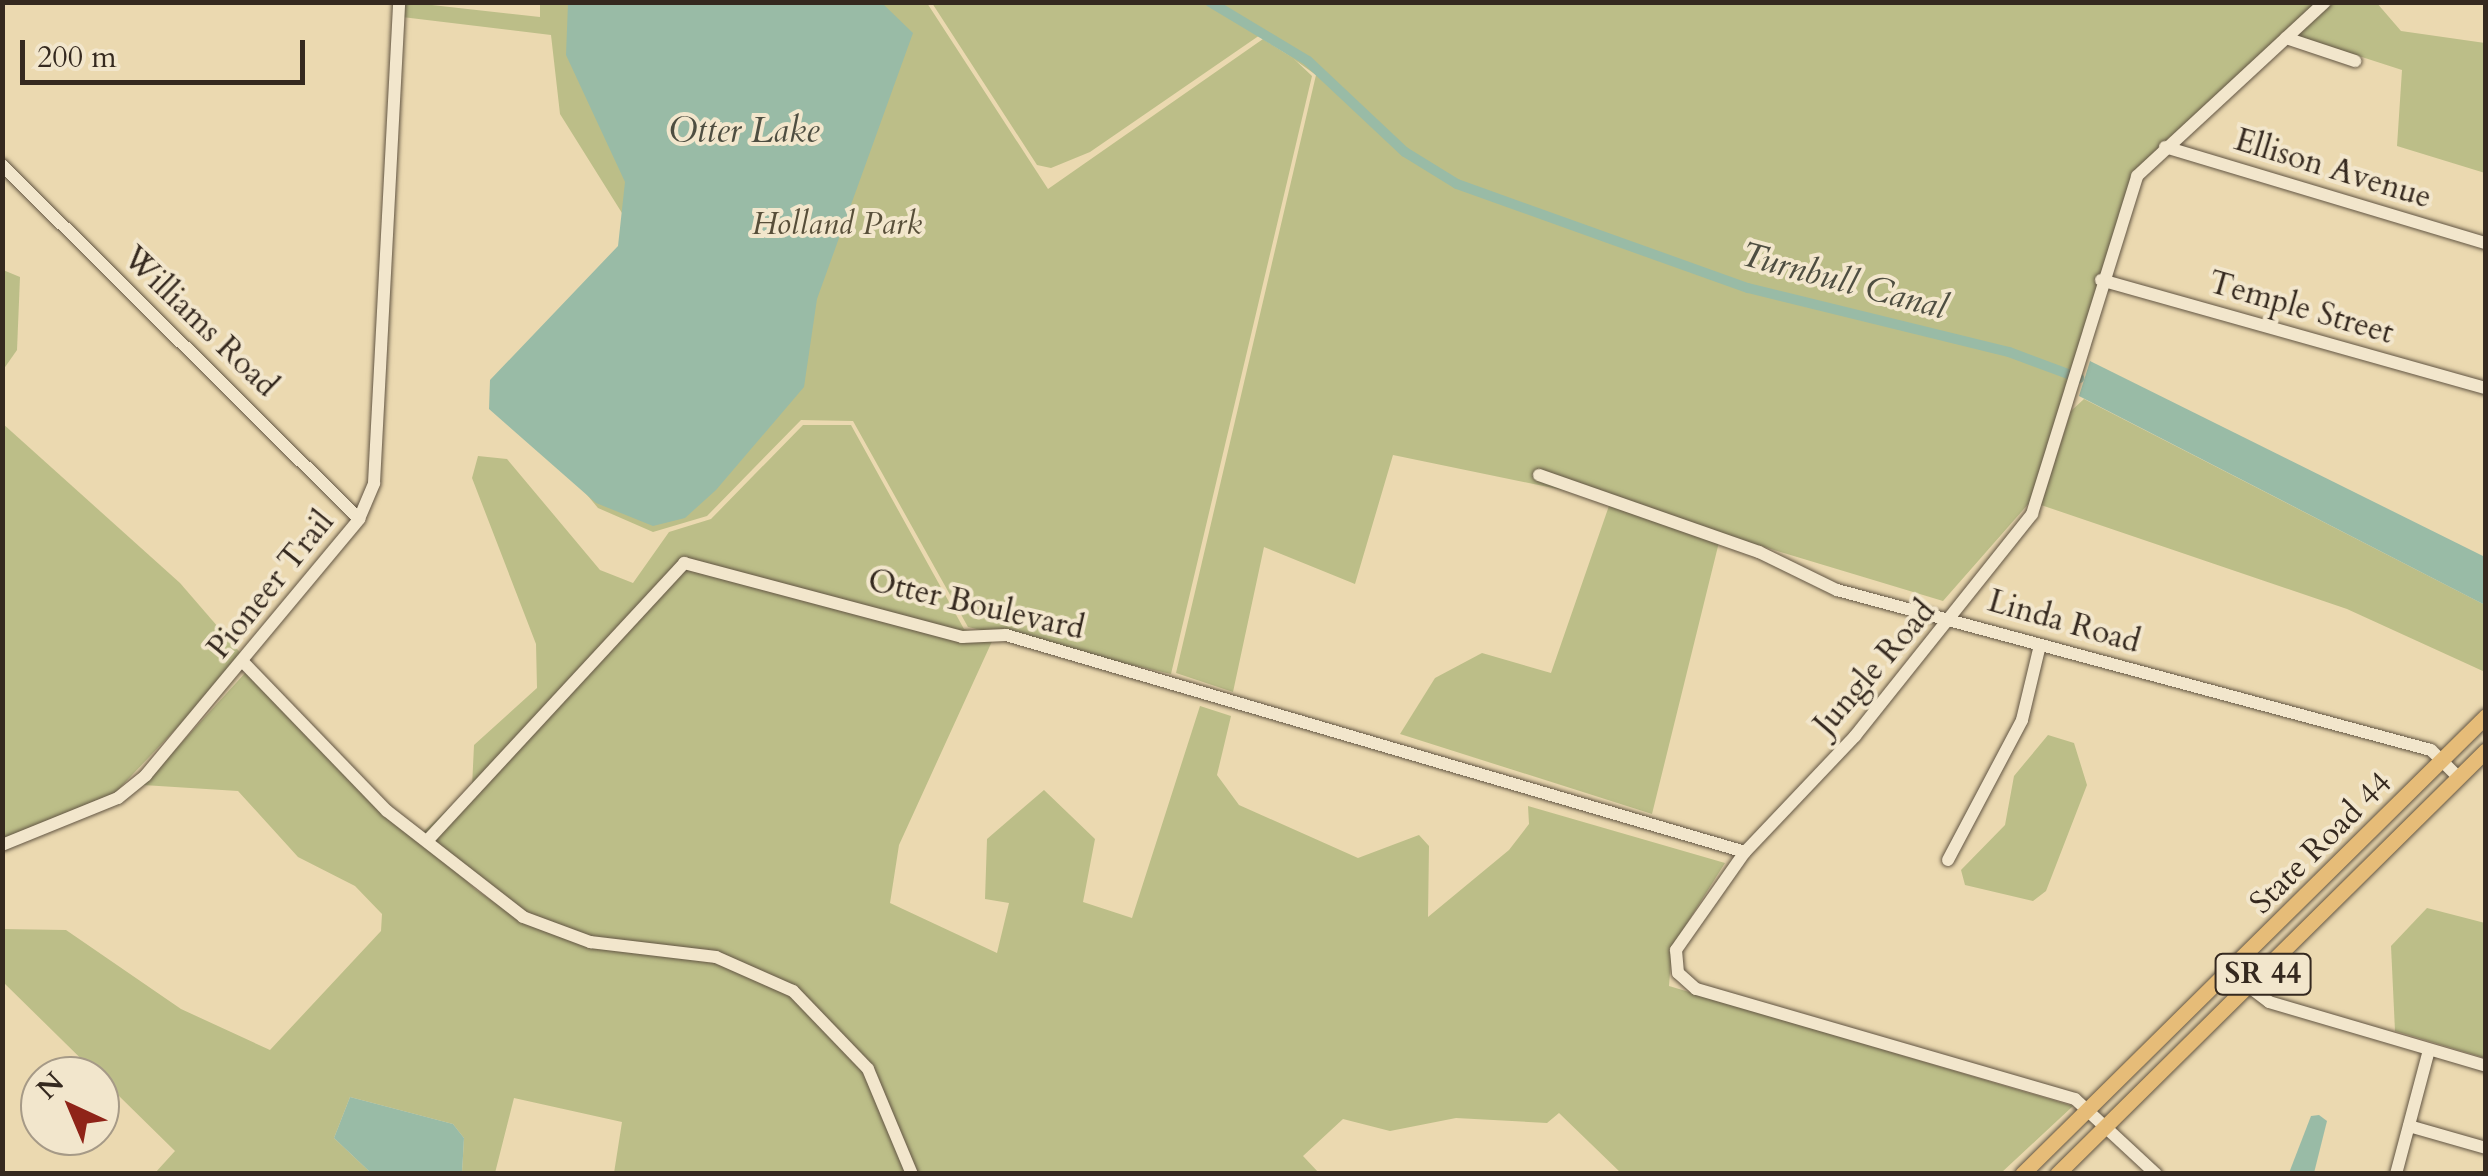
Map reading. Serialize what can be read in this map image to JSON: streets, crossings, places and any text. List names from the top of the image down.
{
  "streets": {
    "main road": ["State Road 44", "SR 44"],
    "street": [
      "Ellison Avenue",
      "Temple Street",
      "Williams Road",
      "Pioneer Trail",
      "Otter Boulevard",
      "Linda Road",
      "Jungle Road"
    ]
  },
  "crossings": [
    ["Ellison Avenue", "Jungle Road"],
    ["Temple Street", "Jungle Road"],
    ["Williams Road", "Pioneer Trail"],
    ["Otter Boulevard", "Jungle Road"],
    ["Linda Road", "Jungle Road"],
    ["Linda Road", "State Road 44"],
    ["Jungle Road", "State Road 44"]
  ],
  "water": ["Otter Lake", "Turnbull Canal"],
  "parks": ["Holland Park"],
  "scale_bar": "200 m",
  "north": "top left"
}
